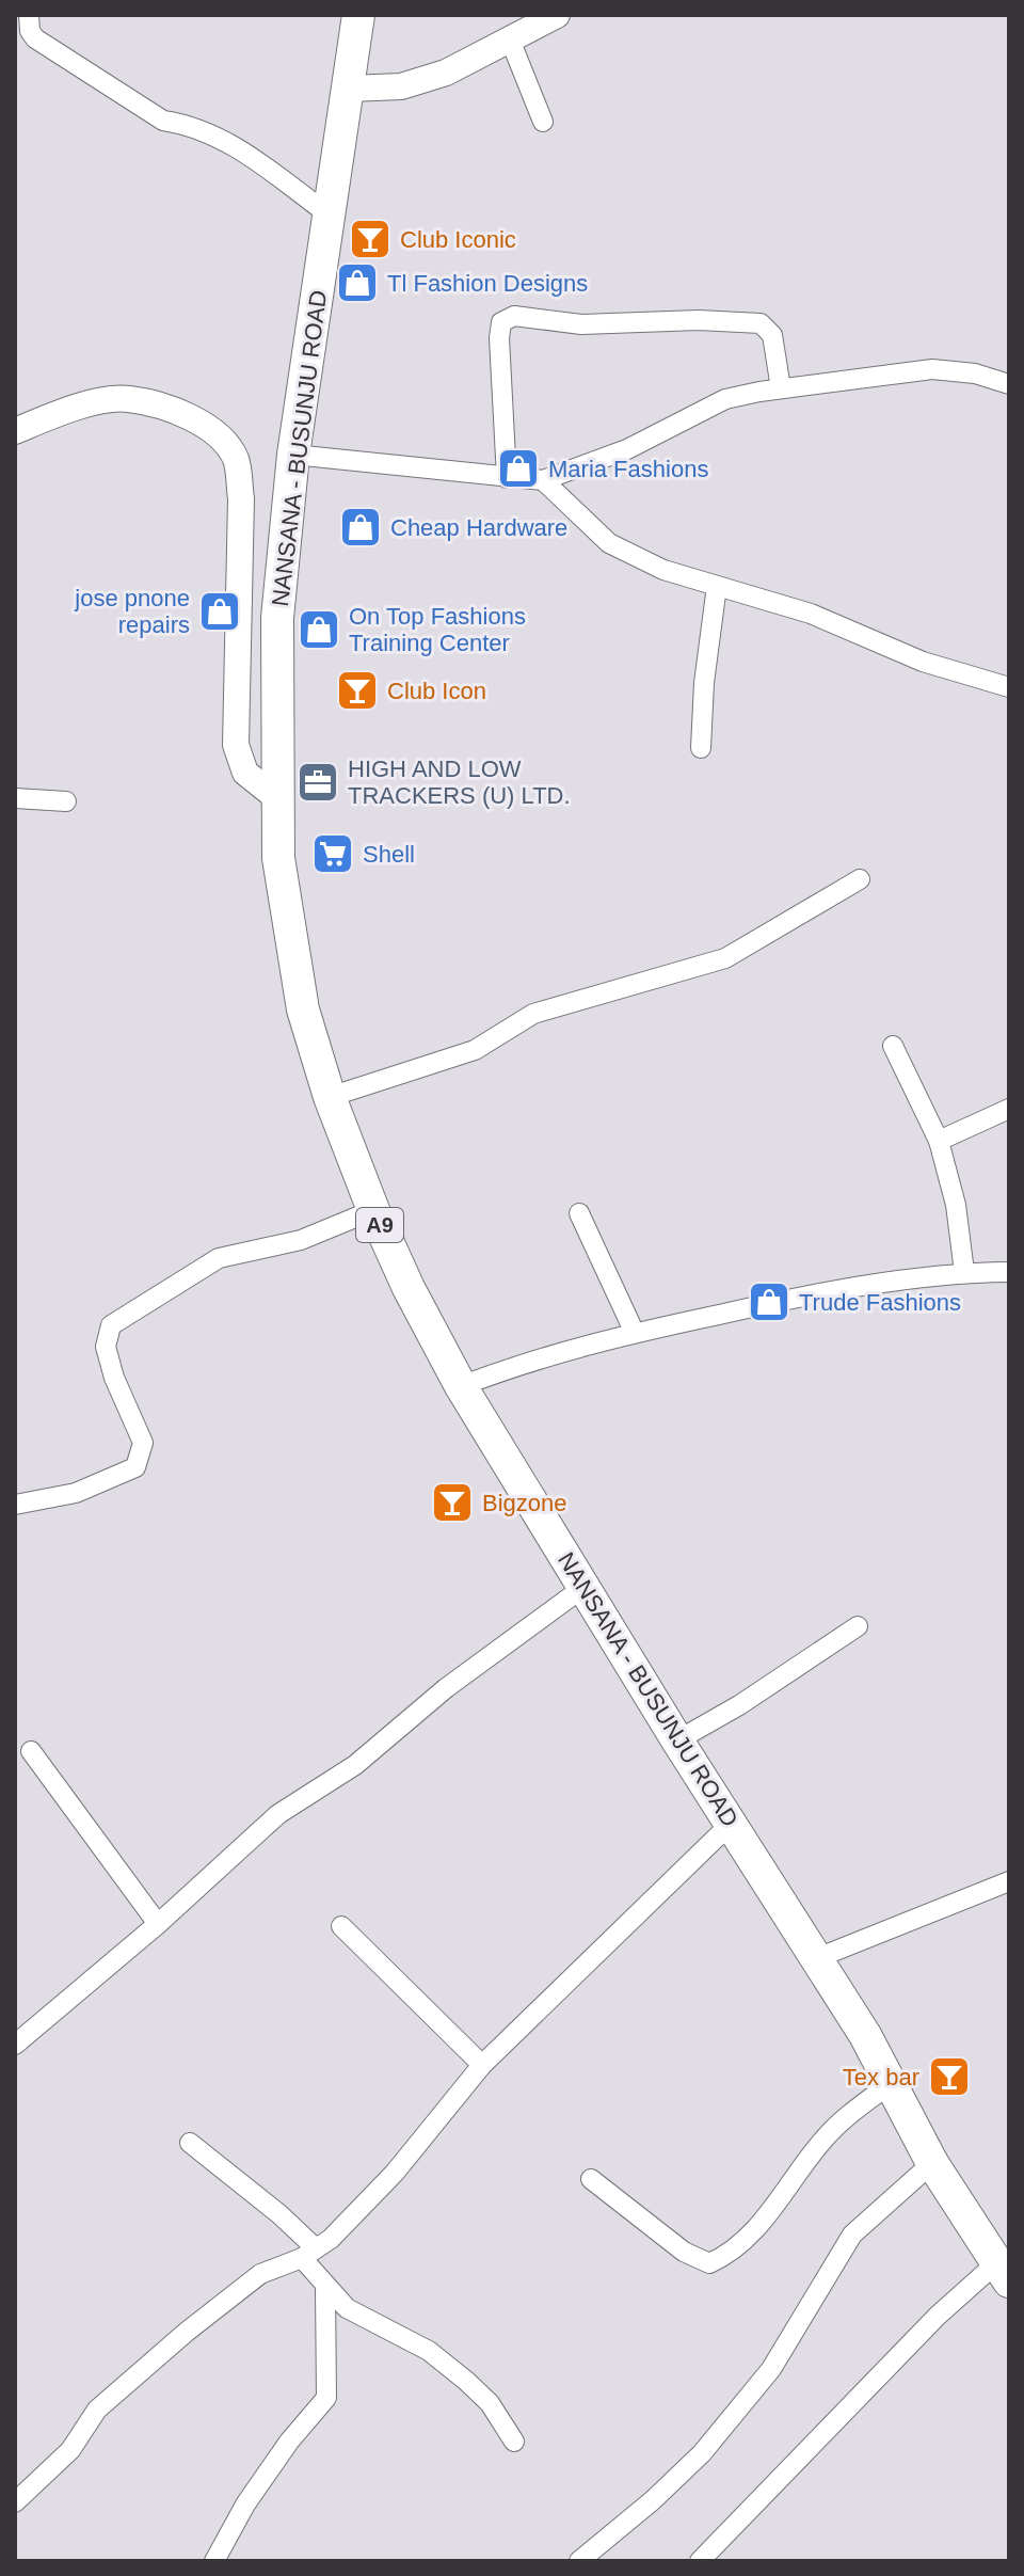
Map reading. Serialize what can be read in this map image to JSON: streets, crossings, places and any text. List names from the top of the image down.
{
  "streets": {
    "main road": ["NANSANA - BUSUNJU ROAD", "A9"]
  },
  "places": {
    "bar": [
      "Club Iconic",
      "Club Icon",
      "Bigzone",
      "Tex bar"
    ],
    "shop": [
      "Tl Fashion Designs",
      "Maria Fashions",
      "Cheap Hardware",
      "jose pnone repairs",
      "On Top Fashions Training Center",
      "Trude Fashions"
    ],
    "office": ["HIGH AND LOW TRACKERS (U) LTD."],
    "supermarket": ["Shell"]
  }
}
